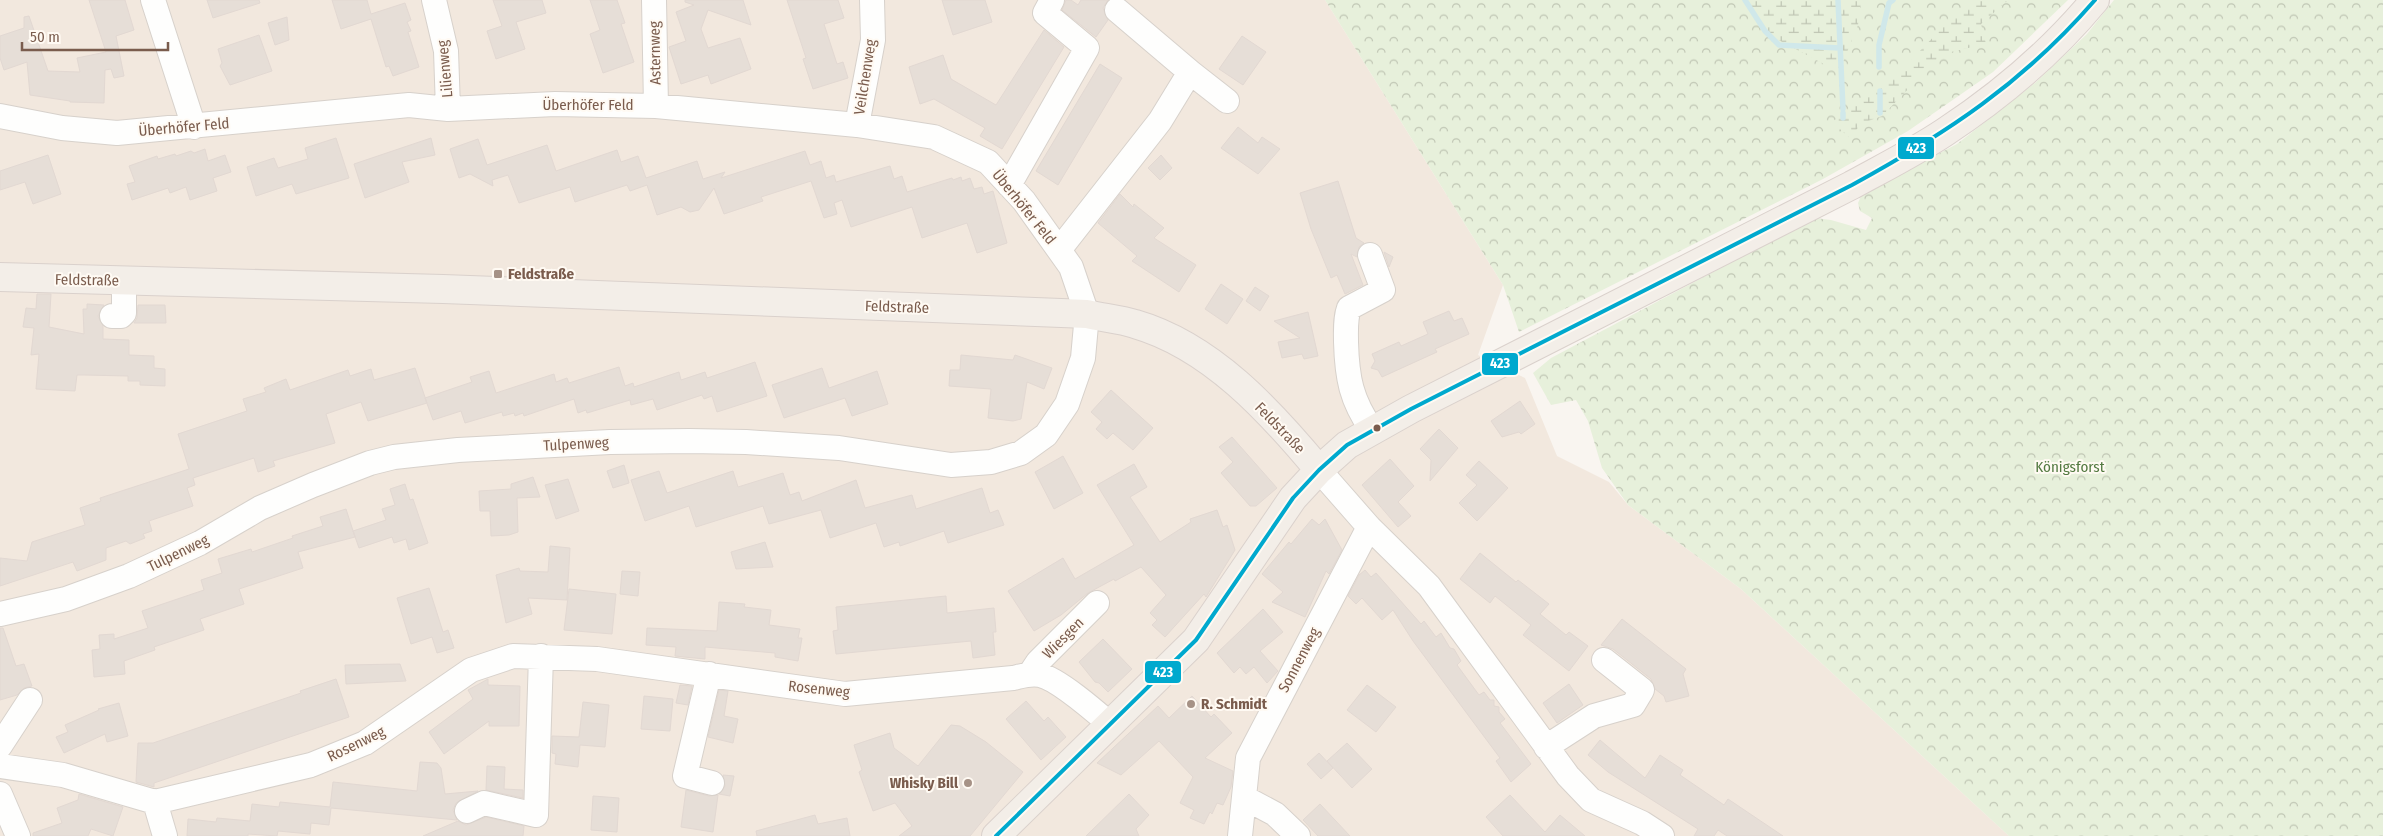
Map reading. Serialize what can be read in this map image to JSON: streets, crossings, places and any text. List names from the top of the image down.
{
  "streets": {
    "main road": ["Feldstraße"],
    "street": [
      "Asternweg",
      "Lilienweg",
      "Veilchenweg",
      "Überhöfer Feld",
      "Tulpenweg",
      "Wiesgen",
      "Sonnenweg",
      "Rosenweg"
    ]
  },
  "crossings": [
    ["Asternweg", "Überhöfer Feld"],
    ["Lilienweg", "Überhöfer Feld"],
    ["Veilchenweg", "Überhöfer Feld"],
    ["Überhöfer Feld", "Feldstraße"],
    ["Überhöfer Feld", "Tulpenweg"],
    ["Feldstraße", "Tulpenweg"],
    ["Wiesgen", "Rosenweg"]
  ],
  "parks": ["Königsforst"],
  "places": {
    "transit": ["Feldstraße"],
    "other": ["R. Schmidt", "Whisky Bill"]
  },
  "lines": ["transit line 423"],
  "scale_bar": "50 m"
}
